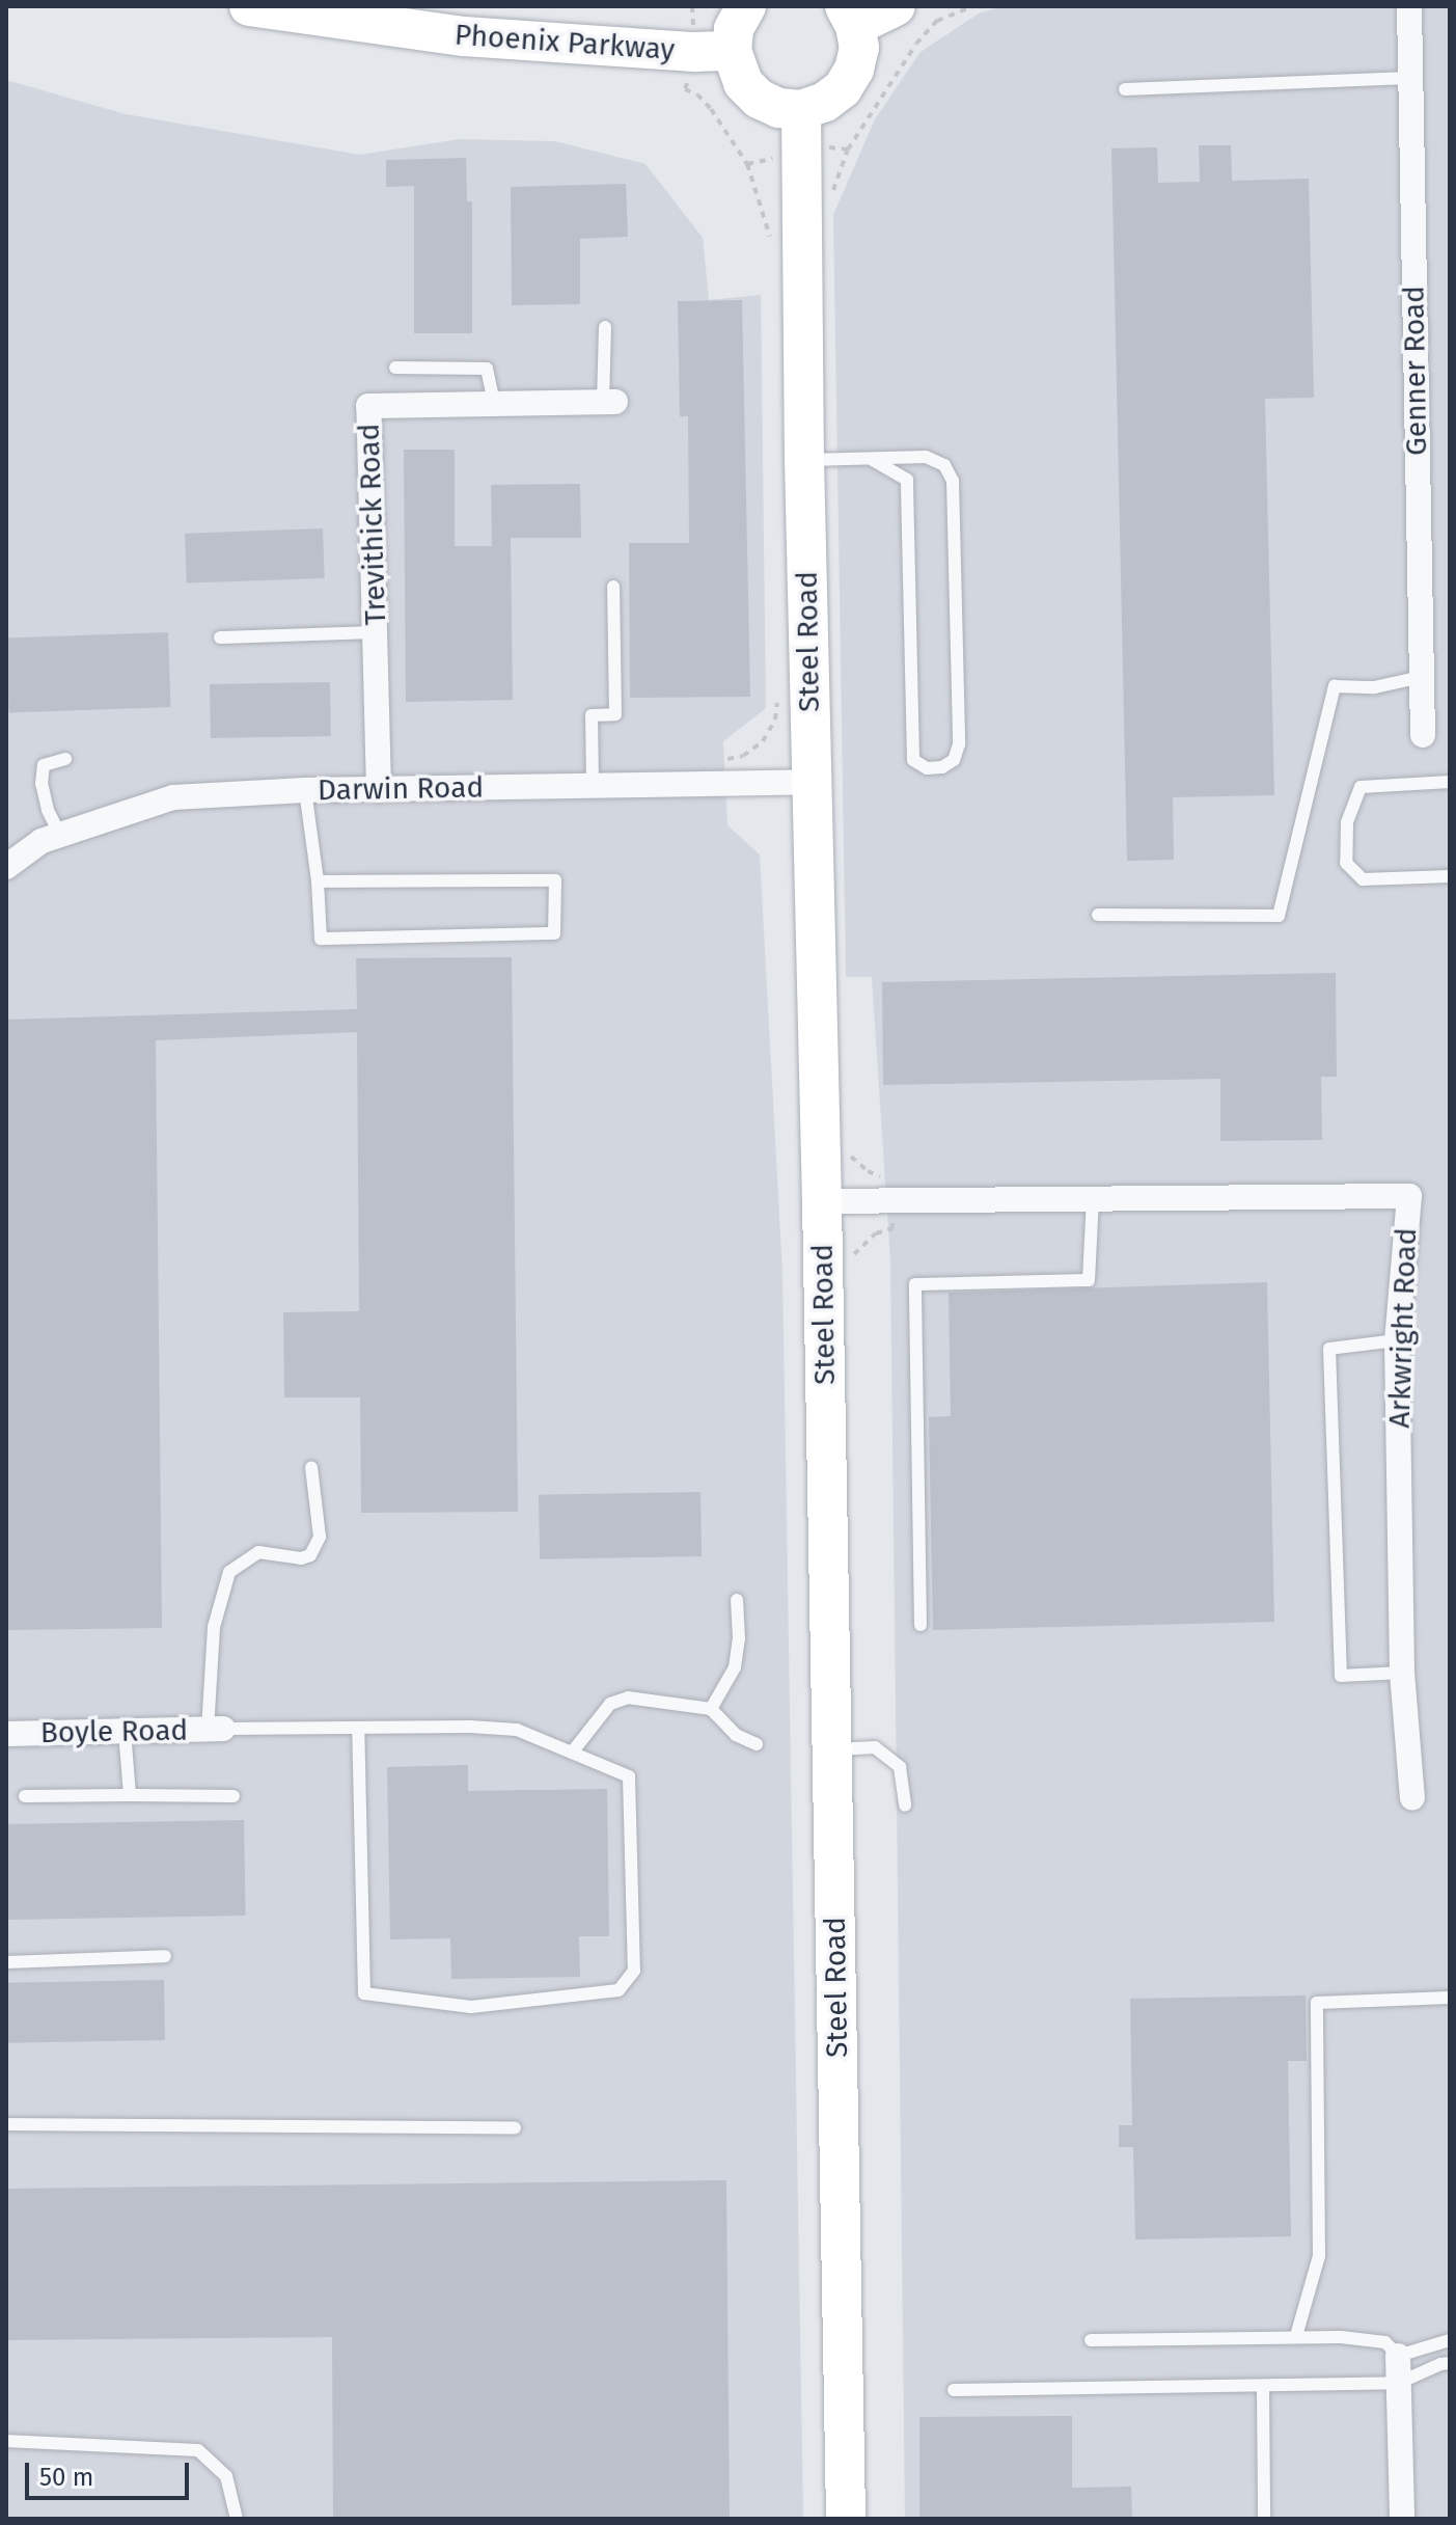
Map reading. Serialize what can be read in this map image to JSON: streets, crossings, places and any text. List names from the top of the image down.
{
  "streets": {
    "main road": ["Phoenix Parkway", "Steel Road"],
    "street": [
      "Genner Road",
      "Trevithick Road",
      "Darwin Road",
      "Arkwright Road",
      "Boyle Road"
    ]
  },
  "crossings": [
    ["Trevithick Road", "Darwin Road"],
    ["Steel Road", "Darwin Road"],
    ["Steel Road", "Arkwright Road"]
  ],
  "scale_bar": "50 m"
}
